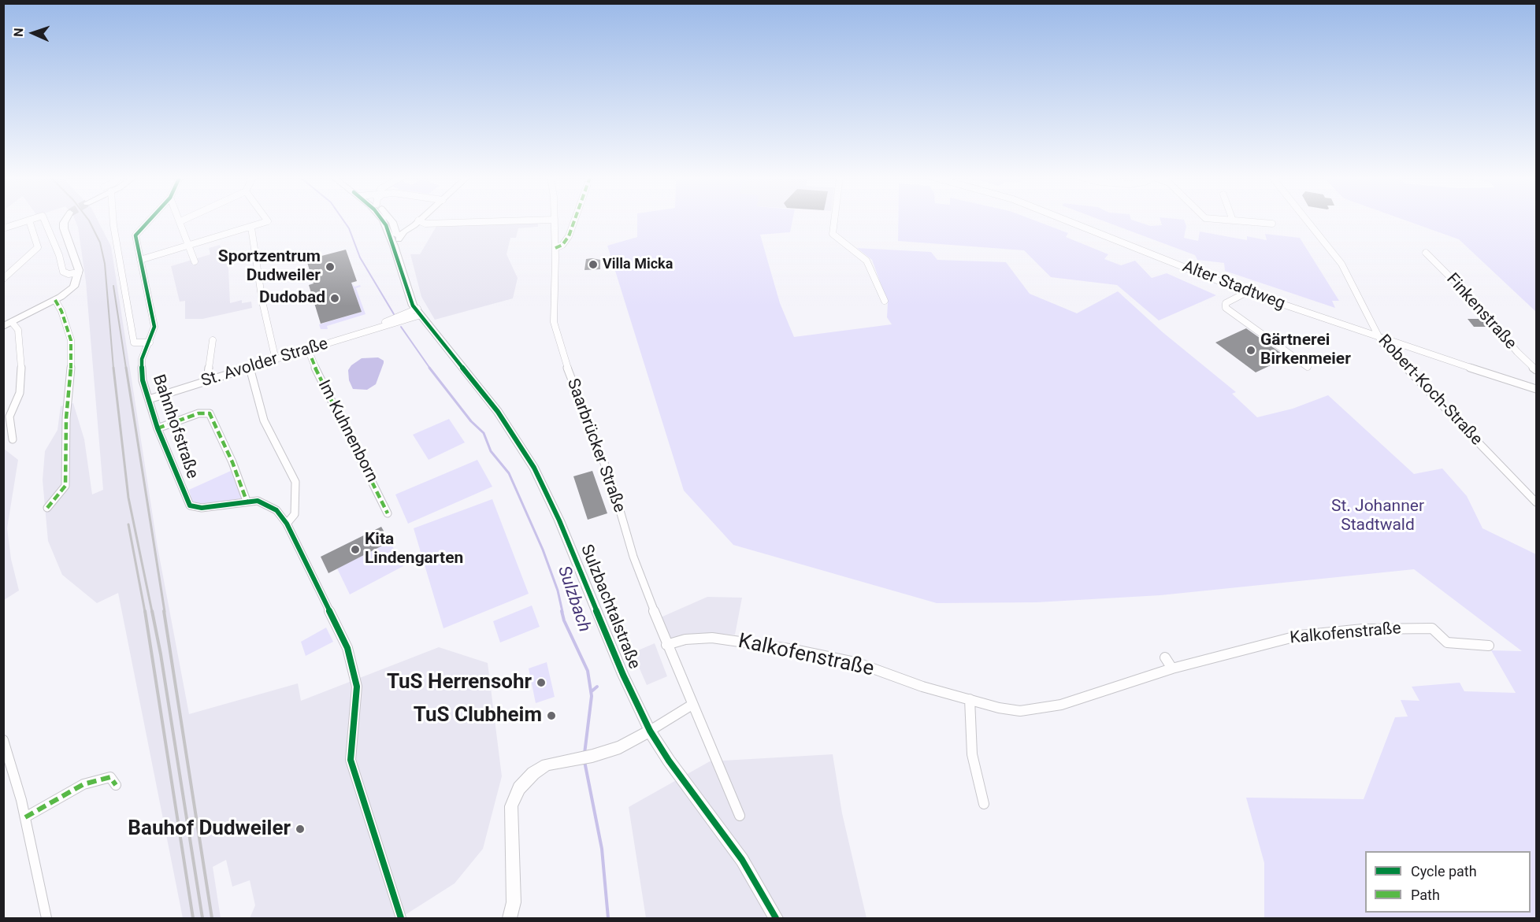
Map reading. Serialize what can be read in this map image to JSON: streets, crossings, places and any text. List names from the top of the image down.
{
  "streets": {
    "main road": ["Sulzbachtalstraße"],
    "street": [
      "Alter Stadtweg",
      "Finkenstraße",
      "St. Avolder Straße",
      "Robert-Koch-Straße",
      "Bahnhofstraße",
      "Im Kuhnenborn",
      "Saarbrücker Straße",
      "Kalkofenstraße"
    ]
  },
  "crossings": [
    ["Alter Stadtweg", "Robert-Koch-Straße"],
    ["St. Avolder Straße", "Bahnhofstraße"],
    ["St. Avolder Straße", "Im Kuhnenborn"],
    ["St. Avolder Straße", "Sulzbachtalstraße"],
    ["Saarbrücker Straße", "Kalkofenstraße"]
  ],
  "water": ["Sulzbach"],
  "parks": ["St. Johanner Stadtwald"],
  "places": [
    "Villa Micka",
    "Sportzentrum Dudweiler",
    "Dudobad",
    "Gärtnerei Birkenmeier",
    "Kita Lindengarten",
    "TuS Herrensohr",
    "TuS Clubheim",
    "Bauhof Dudweiler"
  ],
  "legend": ["Cycle path", "Path"],
  "north": "left"
}
